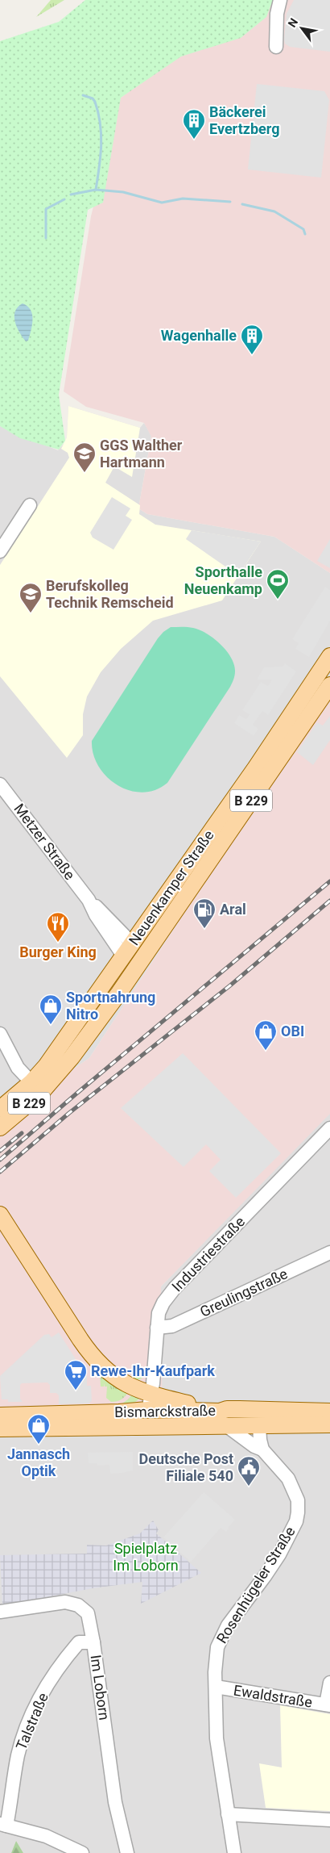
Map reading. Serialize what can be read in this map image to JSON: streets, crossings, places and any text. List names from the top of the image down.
{
  "streets": {
    "main road": ["B 229", "Neuenkamper Straße", "Bismarckstraße"],
    "street": [
      "Metzer Straße",
      "Industriestraße",
      "Greulingstraße",
      "Rosenhügeler Straße",
      "Im Loborn",
      "Ewaldstraße",
      "Talstraße"
    ]
  },
  "crossings": [
    ["Metzer Straße", "Neuenkamper Straße"],
    ["Industriestraße", "Greulingstraße"],
    ["Industriestraße", "Bismarckstraße"],
    ["Bismarckstraße", "Rosenhügeler Straße"],
    ["Rosenhügeler Straße", "Ewaldstraße"],
    ["Im Loborn", "Talstraße"]
  ],
  "parks": ["Spielplatz Im Loborn"],
  "places": {
    "building": ["Bäckerei Evertzberg", "Wagenhalle"],
    "school or university": ["GGS Walther Hartmann", "Berufskolleg Technik Remscheid"],
    "sports": ["Sporthalle Neuenkamp"],
    "fuel station": ["Aral"],
    "restaurant": ["Burger King"],
    "shop": ["Sportnahrung Nitro", "OBI", "Jannasch Optik"],
    "supermarket": ["Rewe-Ihr-Kaufpark"],
    "public building": ["Deutsche Post Filiale 540"]
  },
  "north": "top left"
}
